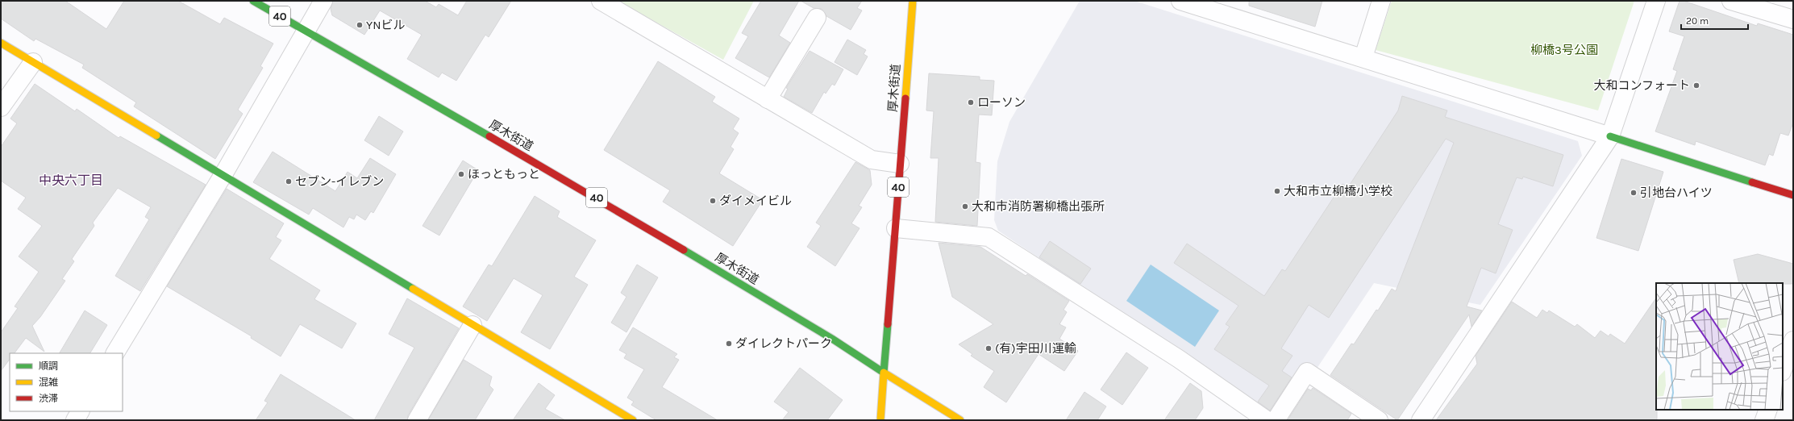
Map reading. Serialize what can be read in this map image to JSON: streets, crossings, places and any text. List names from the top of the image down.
{
  "streets": {
    "main road": ["40", "厚木街道"]
  },
  "districts": ["中央六丁目"],
  "parks": ["柳橋3号公園"],
  "places": [
    "YNビル",
    "大和コンフォート",
    "ローソン",
    "ほっともっと",
    "セブン-イレブン",
    "大和市立柳橋小学校",
    "引地台ハイツ",
    "ダイメイビル",
    "大和市消防署柳橋出張所",
    "ダイレクトパーク",
    "(有)宇田川運輸"
  ],
  "legend": ["順調", "混雑", "渋滞"],
  "scale_bar": "20 m"
}
